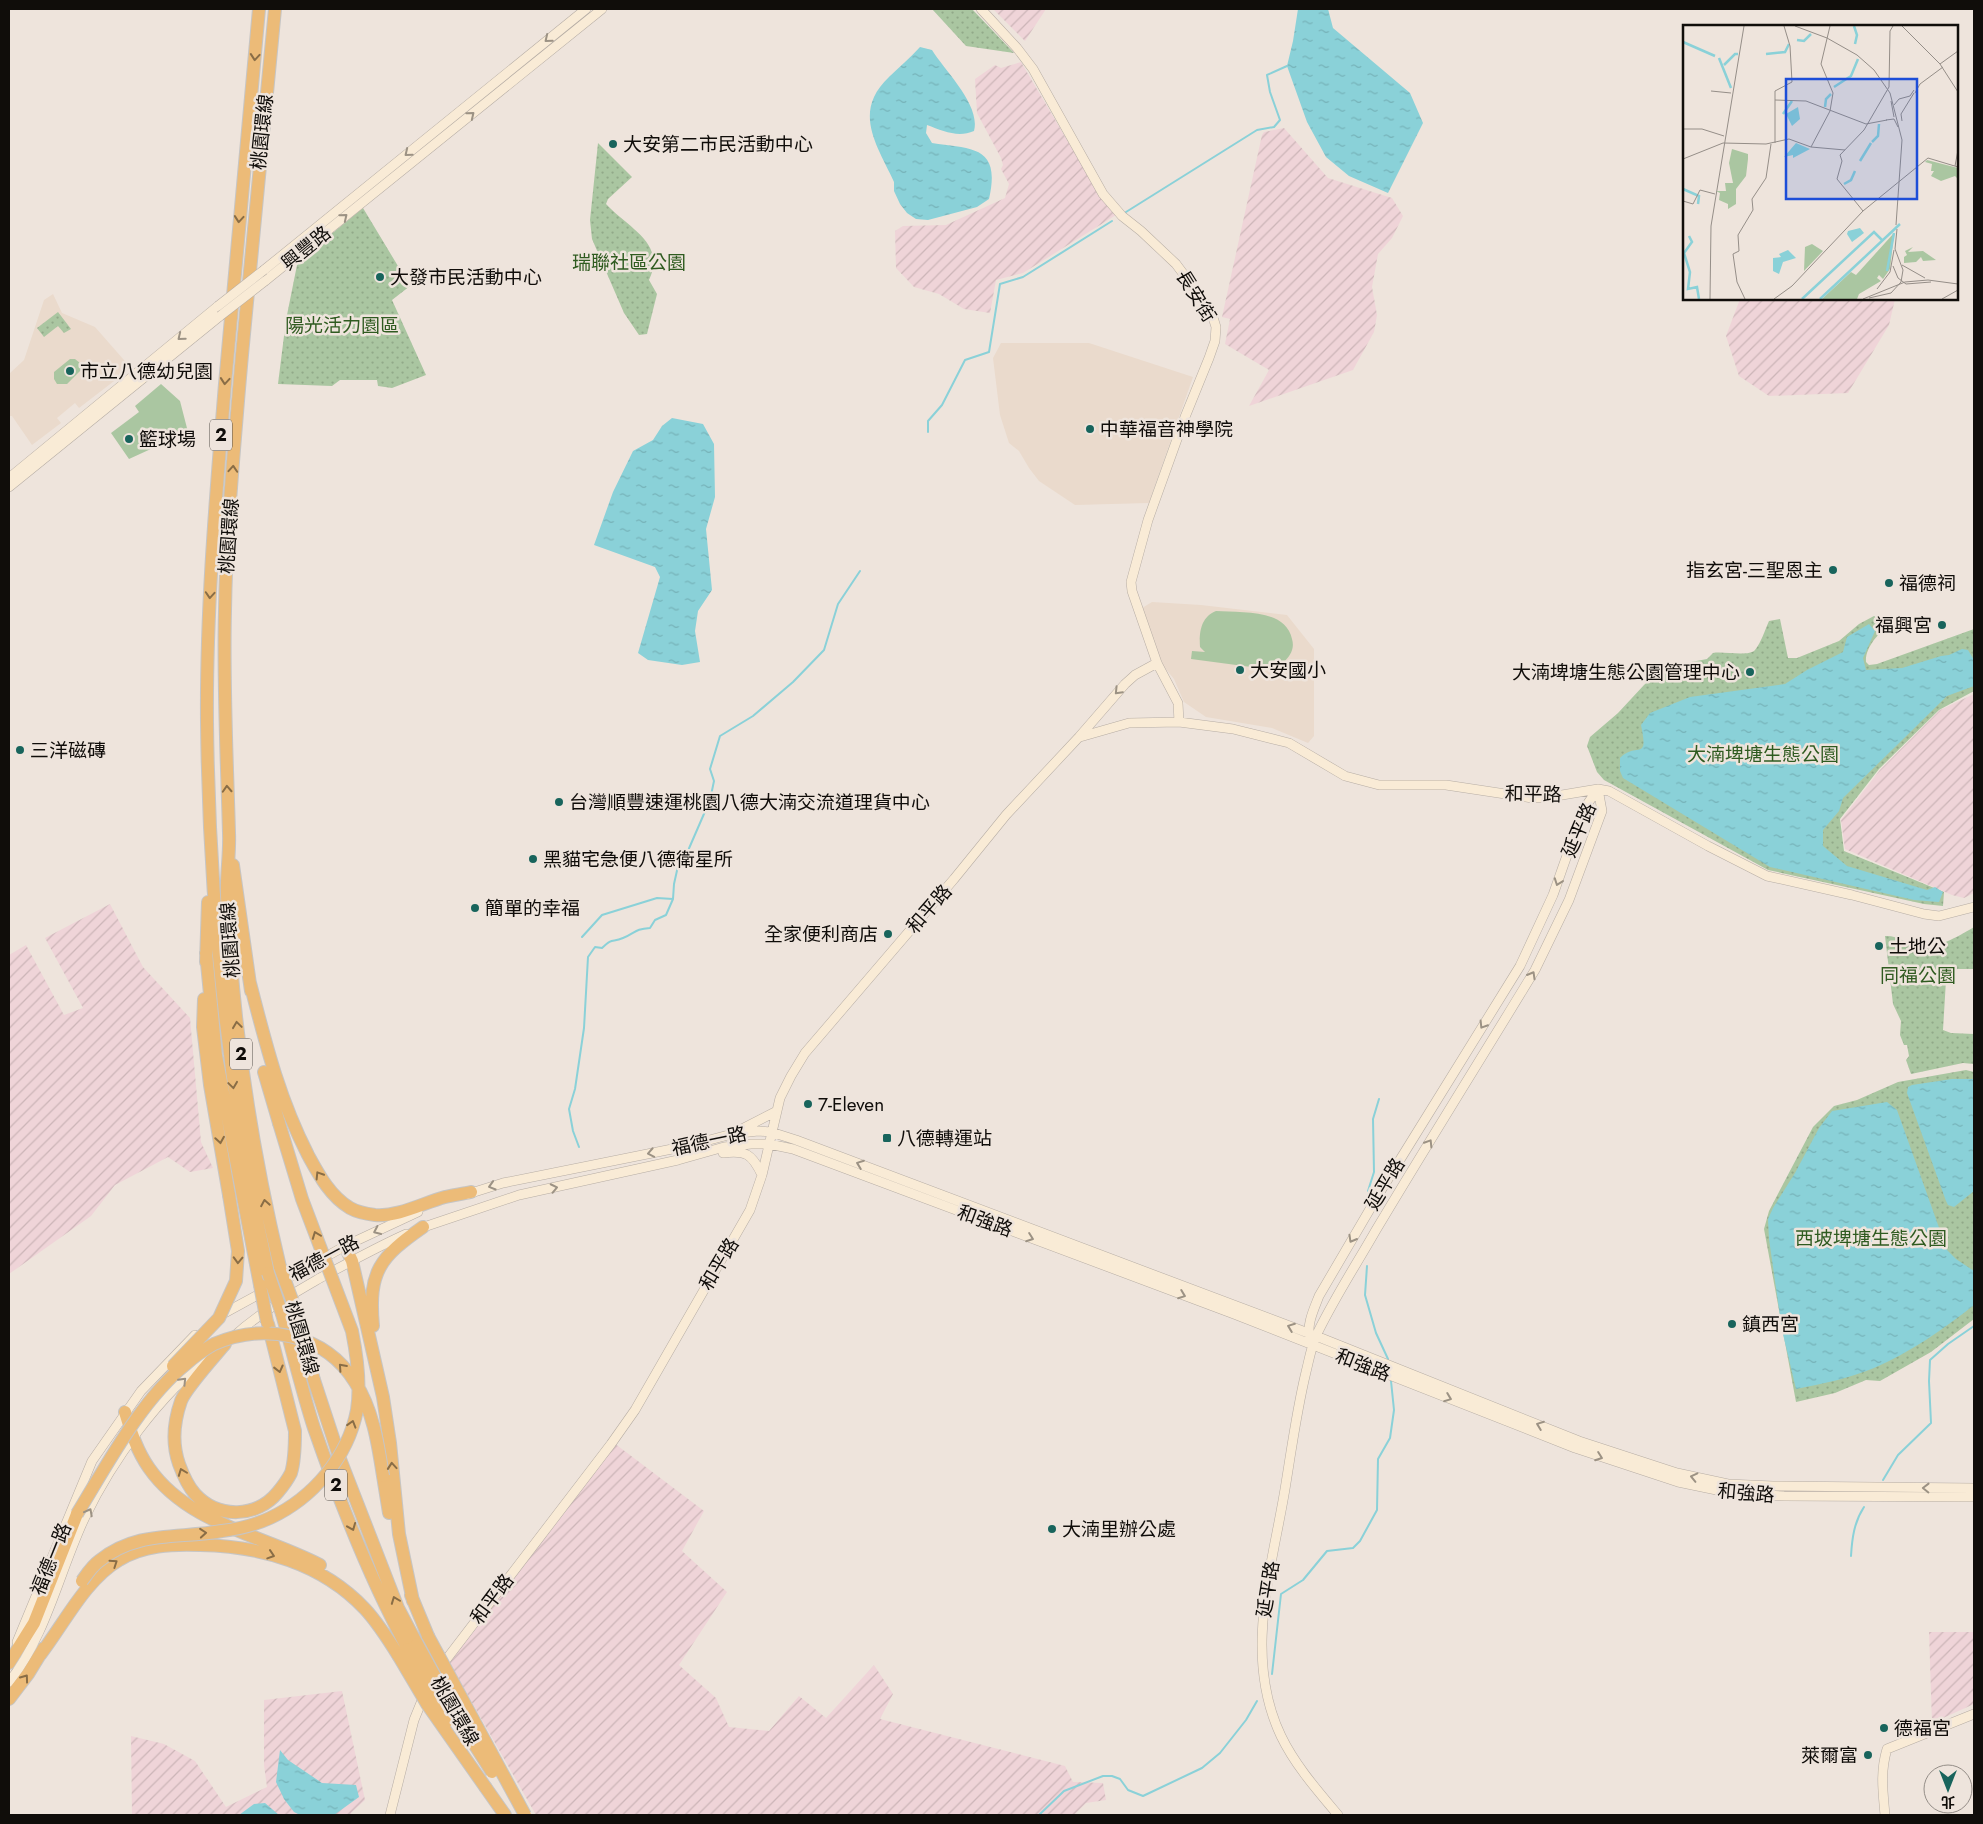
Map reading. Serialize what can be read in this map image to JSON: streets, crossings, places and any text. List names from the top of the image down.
{
  "streets": {
    "highway": ["桃園環線", "2"],
    "street": [
      "興豐路",
      "長安街",
      "和平路",
      "延平路",
      "福德一路",
      "和強路"
    ]
  },
  "crossings": [
    ["長安街", "和平路"],
    ["和平路", "延平路"],
    ["和平路", "福德一路"],
    ["和平路", "和強路"],
    ["延平路", "和強路"],
    ["福德一路", "和強路"]
  ],
  "parks": [
    "瑞聯社區公園",
    "陽光活力園區",
    "大湳埤塘生態公園",
    "同福公園",
    "西坡埤塘生態公園"
  ],
  "places": {
    "other": [
      "大安第二市民活動中心",
      "大發市民活動中心",
      "市立八德幼兒園",
      "中華福音神學院",
      "籃球場",
      "指玄宮-三聖恩主",
      "福德祠",
      "福興宮",
      "大安國小",
      "大湳埤塘生態公園管理中心",
      "三洋磁磚",
      "台灣順豐速運桃園八德大湳交流道理貨中心",
      "黑貓宅急便八德衛星所",
      "簡單的幸福",
      "全家便利商店",
      "土地公",
      "7-Eleven",
      "鎮西宮",
      "大湳里辦公處",
      "德福宮",
      "萊爾富"
    ],
    "transit": ["八德轉運站"]
  },
  "north": "bottom"
}
